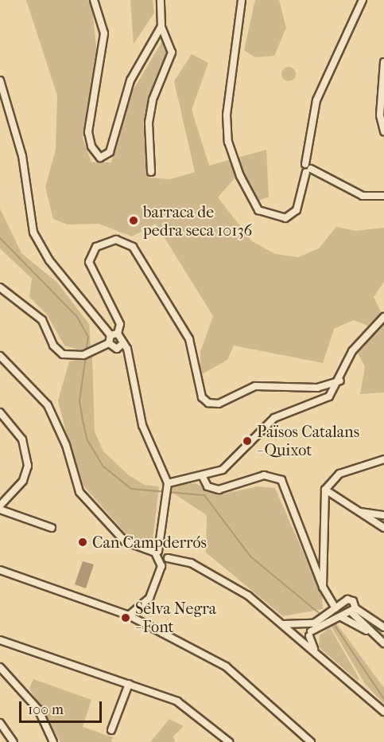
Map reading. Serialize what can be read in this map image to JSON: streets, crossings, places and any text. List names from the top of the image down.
{
  "places": [
    "barraca de pedra seca 10136",
    "Països Catalans - Quixot",
    "Can Campderrós",
    "Selva Negra - Font"
  ],
  "scale_bar": "100 m"
}
